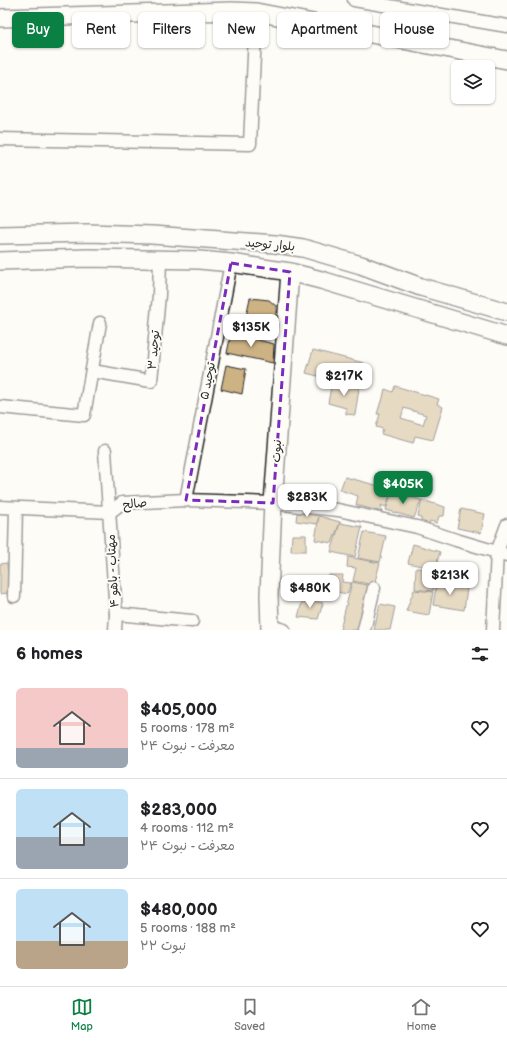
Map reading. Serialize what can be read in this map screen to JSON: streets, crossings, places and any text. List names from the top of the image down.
{
  "streets": {
    "main road": ["بلوار توحید", "نبوت"],
    "street": [
      "توحید ۳",
      "توحید ۵",
      "صالح",
      "مهتاب - باهو ۴"
    ]
  },
  "crossings": [
    ["بلوار توحید", "توحید ۳"],
    ["بلوار توحید", "توحید ۵"],
    ["بلوار توحید", "نبوت"],
    ["توحید ۵", "صالح"],
    ["نبوت", "صالح"],
    ["صالح", "مهتاب - باهو ۴"]
  ],
  "page": {
    "chip": [
      "Buy",
      "Rent",
      "Filters",
      "New",
      "Apartment",
      "House"
    ],
    "price": [
      "$135K",
      "$217K",
      "$405K",
      "$283K",
      "$213K",
      "$480K"
    ],
    "heading": "6 homes",
    "list": [
      {
        "name": "$405,000",
        "note": "5 rooms · 178 m² · معرفت - نبوت ۲۴"
      },
      {
        "name": "$283,000",
        "note": "4 rooms · 112 m² · معرفت - نبوت ۲۴"
      },
      {
        "name": "$480,000",
        "note": "5 rooms · 188 m² · نبوت ۲۲"
      }
    ],
    "tabs": ["Map", "Saved", "Home"]
  }
}
